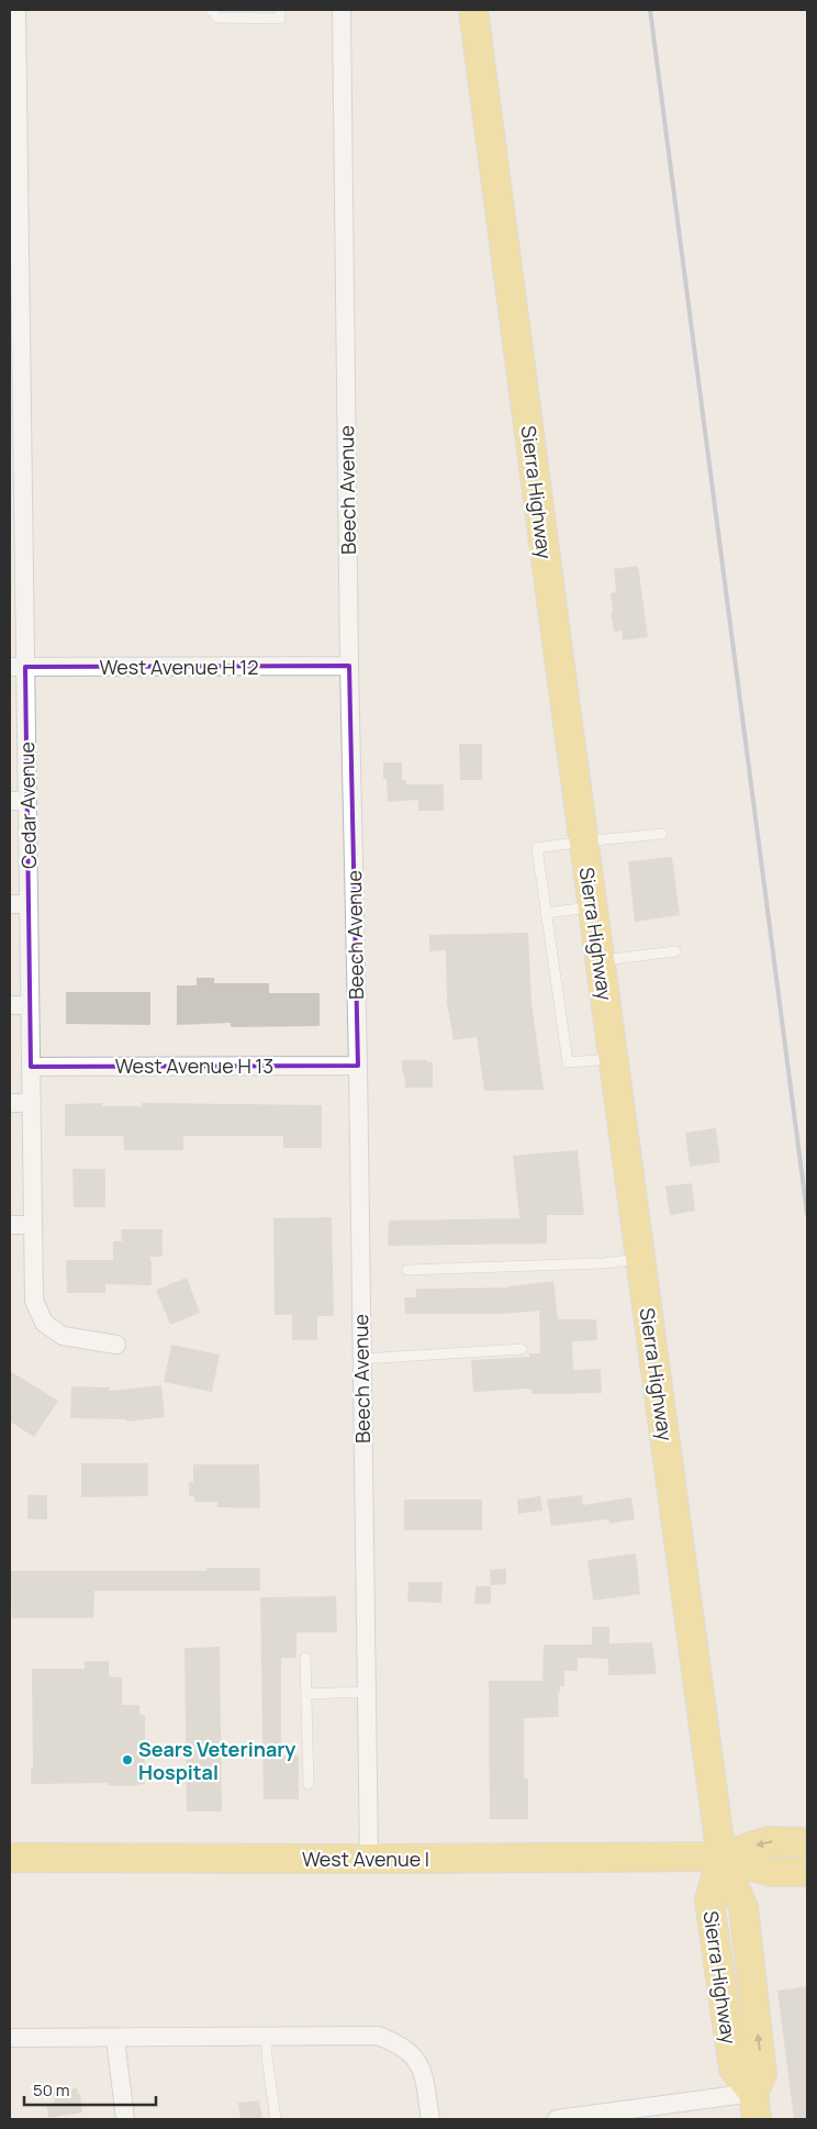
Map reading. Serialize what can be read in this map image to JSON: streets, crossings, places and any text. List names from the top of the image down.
{
  "streets": {
    "main road": ["Sierra Highway", "West Avenue I"],
    "street": [
      "Beech Avenue",
      "West Avenue H 12",
      "Cedar Avenue",
      "West Avenue H 13"
    ]
  },
  "crossings": [
    ["Beech Avenue", "West Avenue H 12"],
    ["Beech Avenue", "West Avenue H 13"],
    ["Beech Avenue", "West Avenue I"],
    ["Sierra Highway", "West Avenue I"],
    ["West Avenue H 12", "Cedar Avenue"],
    ["Cedar Avenue", "West Avenue H 13"]
  ],
  "places": ["Sears Veterinary Hospital"],
  "scale_bar": "50 m"
}
